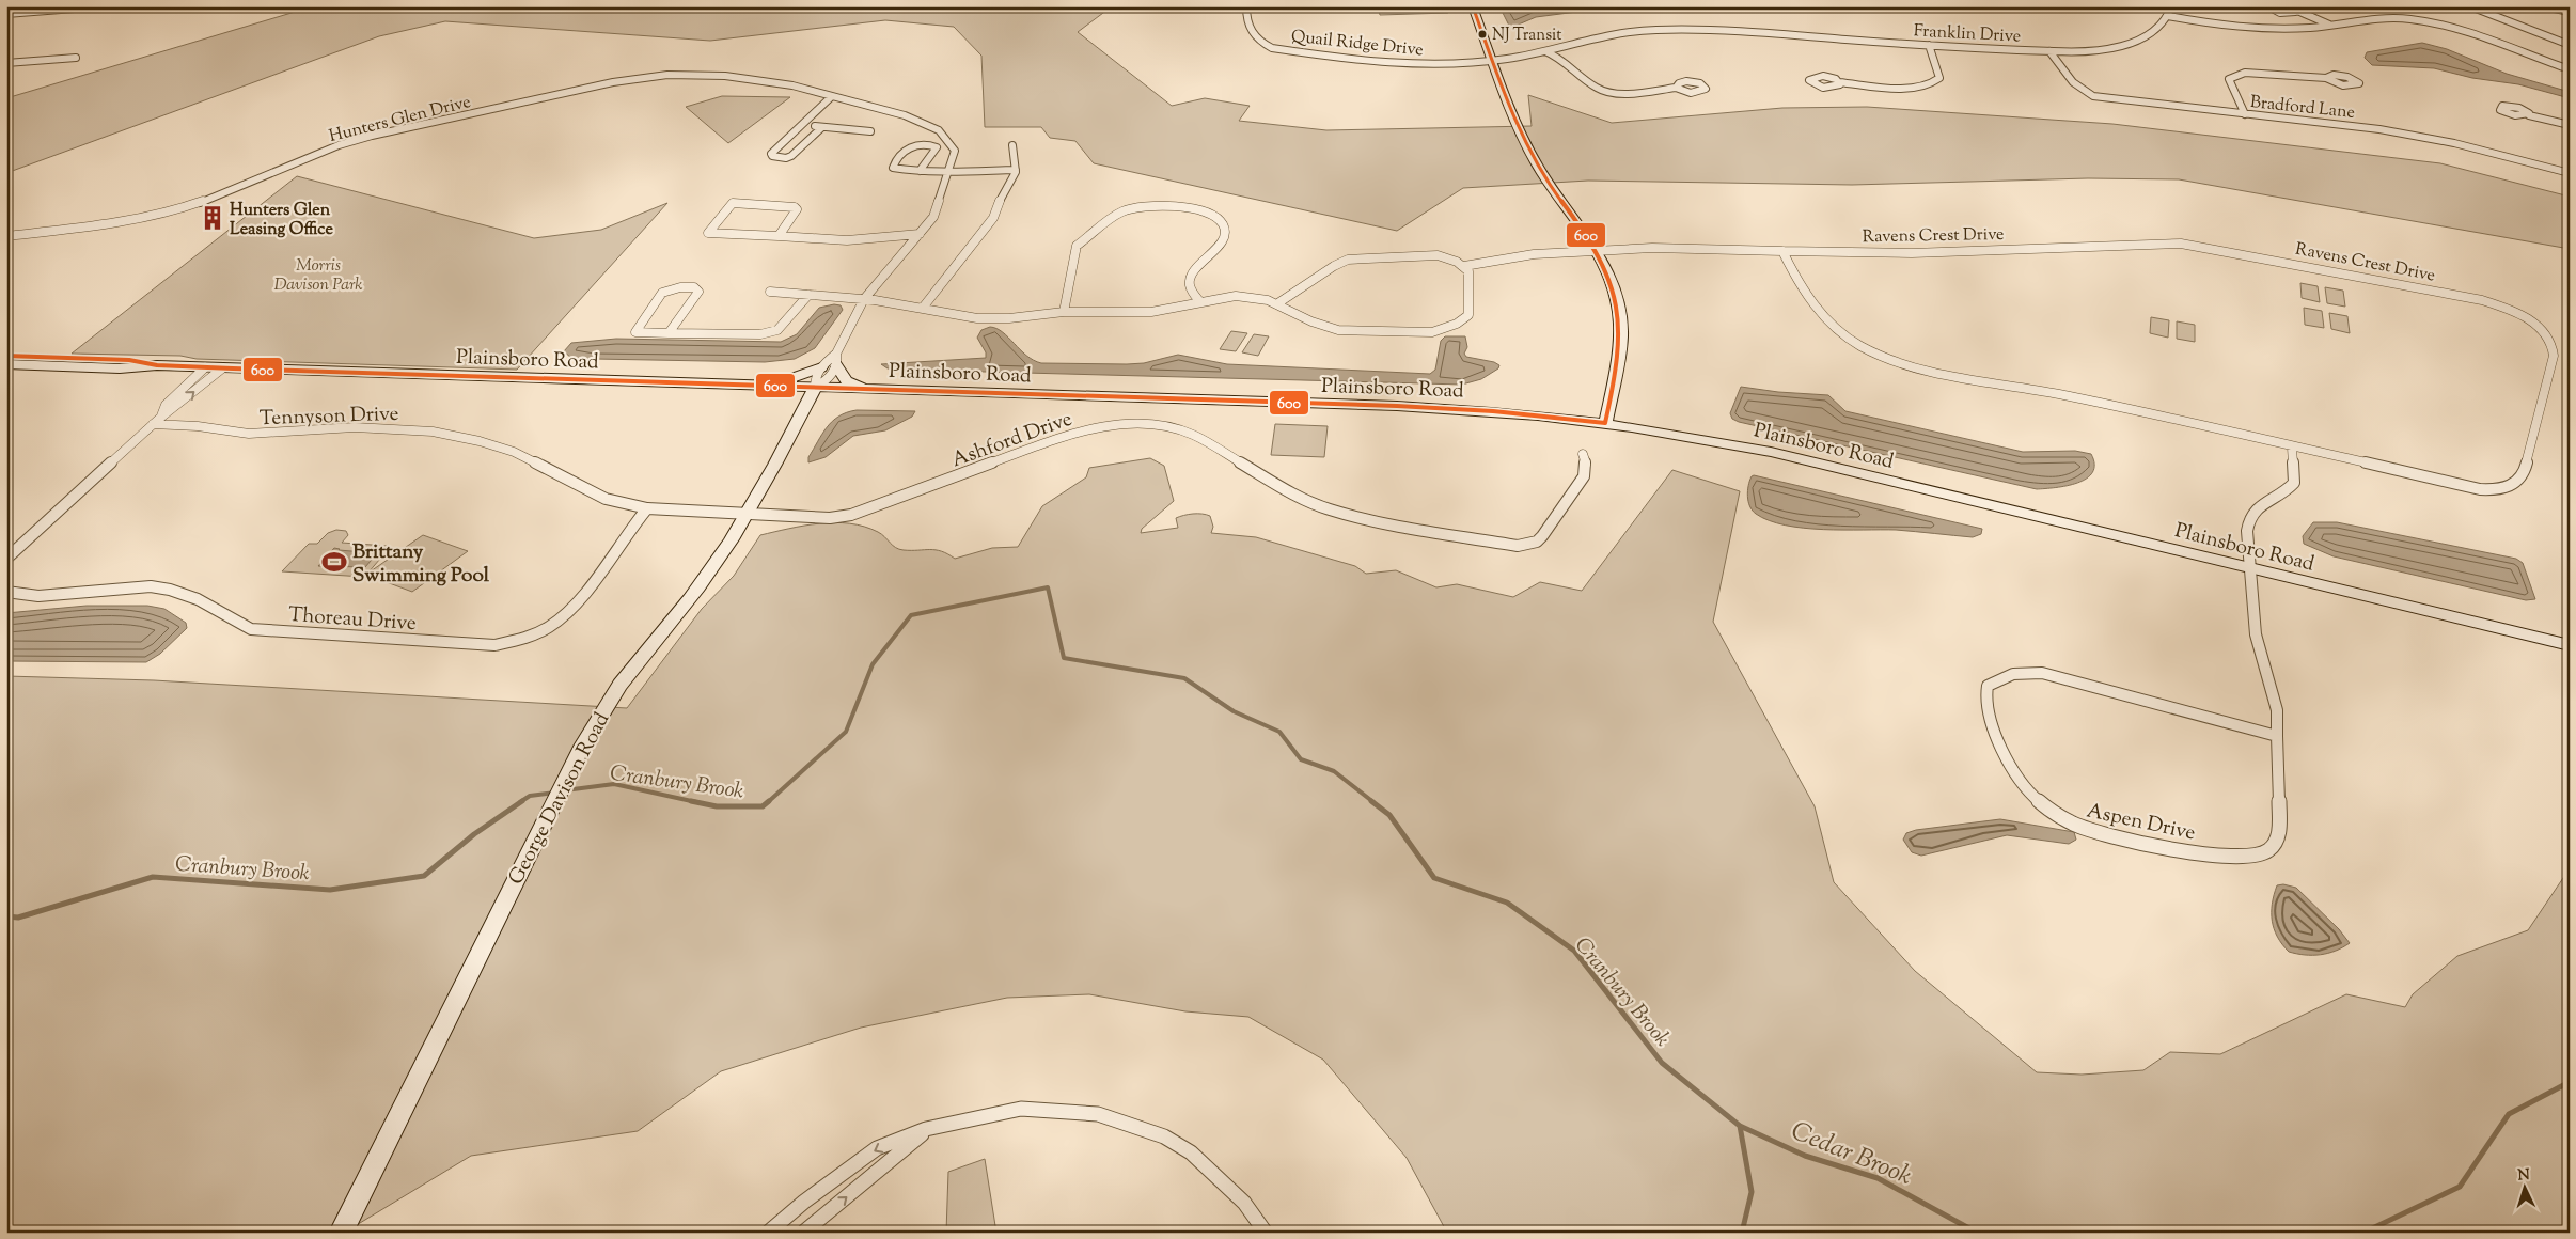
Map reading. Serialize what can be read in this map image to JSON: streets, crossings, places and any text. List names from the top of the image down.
{
  "streets": {
    "street": [
      "Franklin Drive",
      "Quail Ridge Drive",
      "Bradford Lane",
      "Hunters Glen Drive",
      "Ravens Crest Drive",
      "Plainsboro Road",
      "Tennyson Drive",
      "Ashford Drive",
      "Thoreau Drive",
      "George Davison Road",
      "Aspen Drive"
    ]
  },
  "crossings": [
    ["Franklin Drive", "Quail Ridge Drive"],
    ["Franklin Drive", "Bradford Lane"],
    ["Plainsboro Road", "George Davison Road"],
    ["Plainsboro Road", "Aspen Drive"],
    ["Tennyson Drive", "Ashford Drive"],
    ["Tennyson Drive", "Thoreau Drive"],
    ["Tennyson Drive", "George Davison Road"],
    ["Ashford Drive", "George Davison Road"]
  ],
  "water": ["Cranbury Brook", "Cedar Brook"],
  "parks": ["Morris Davison Park"],
  "places": {
    "other": ["NJ Transit"],
    "building": ["Hunters Glen Leasing Office"],
    "sports": ["Brittany Swimming Pool"]
  },
  "lines": ["transit line 600"],
  "north": "top"
}
